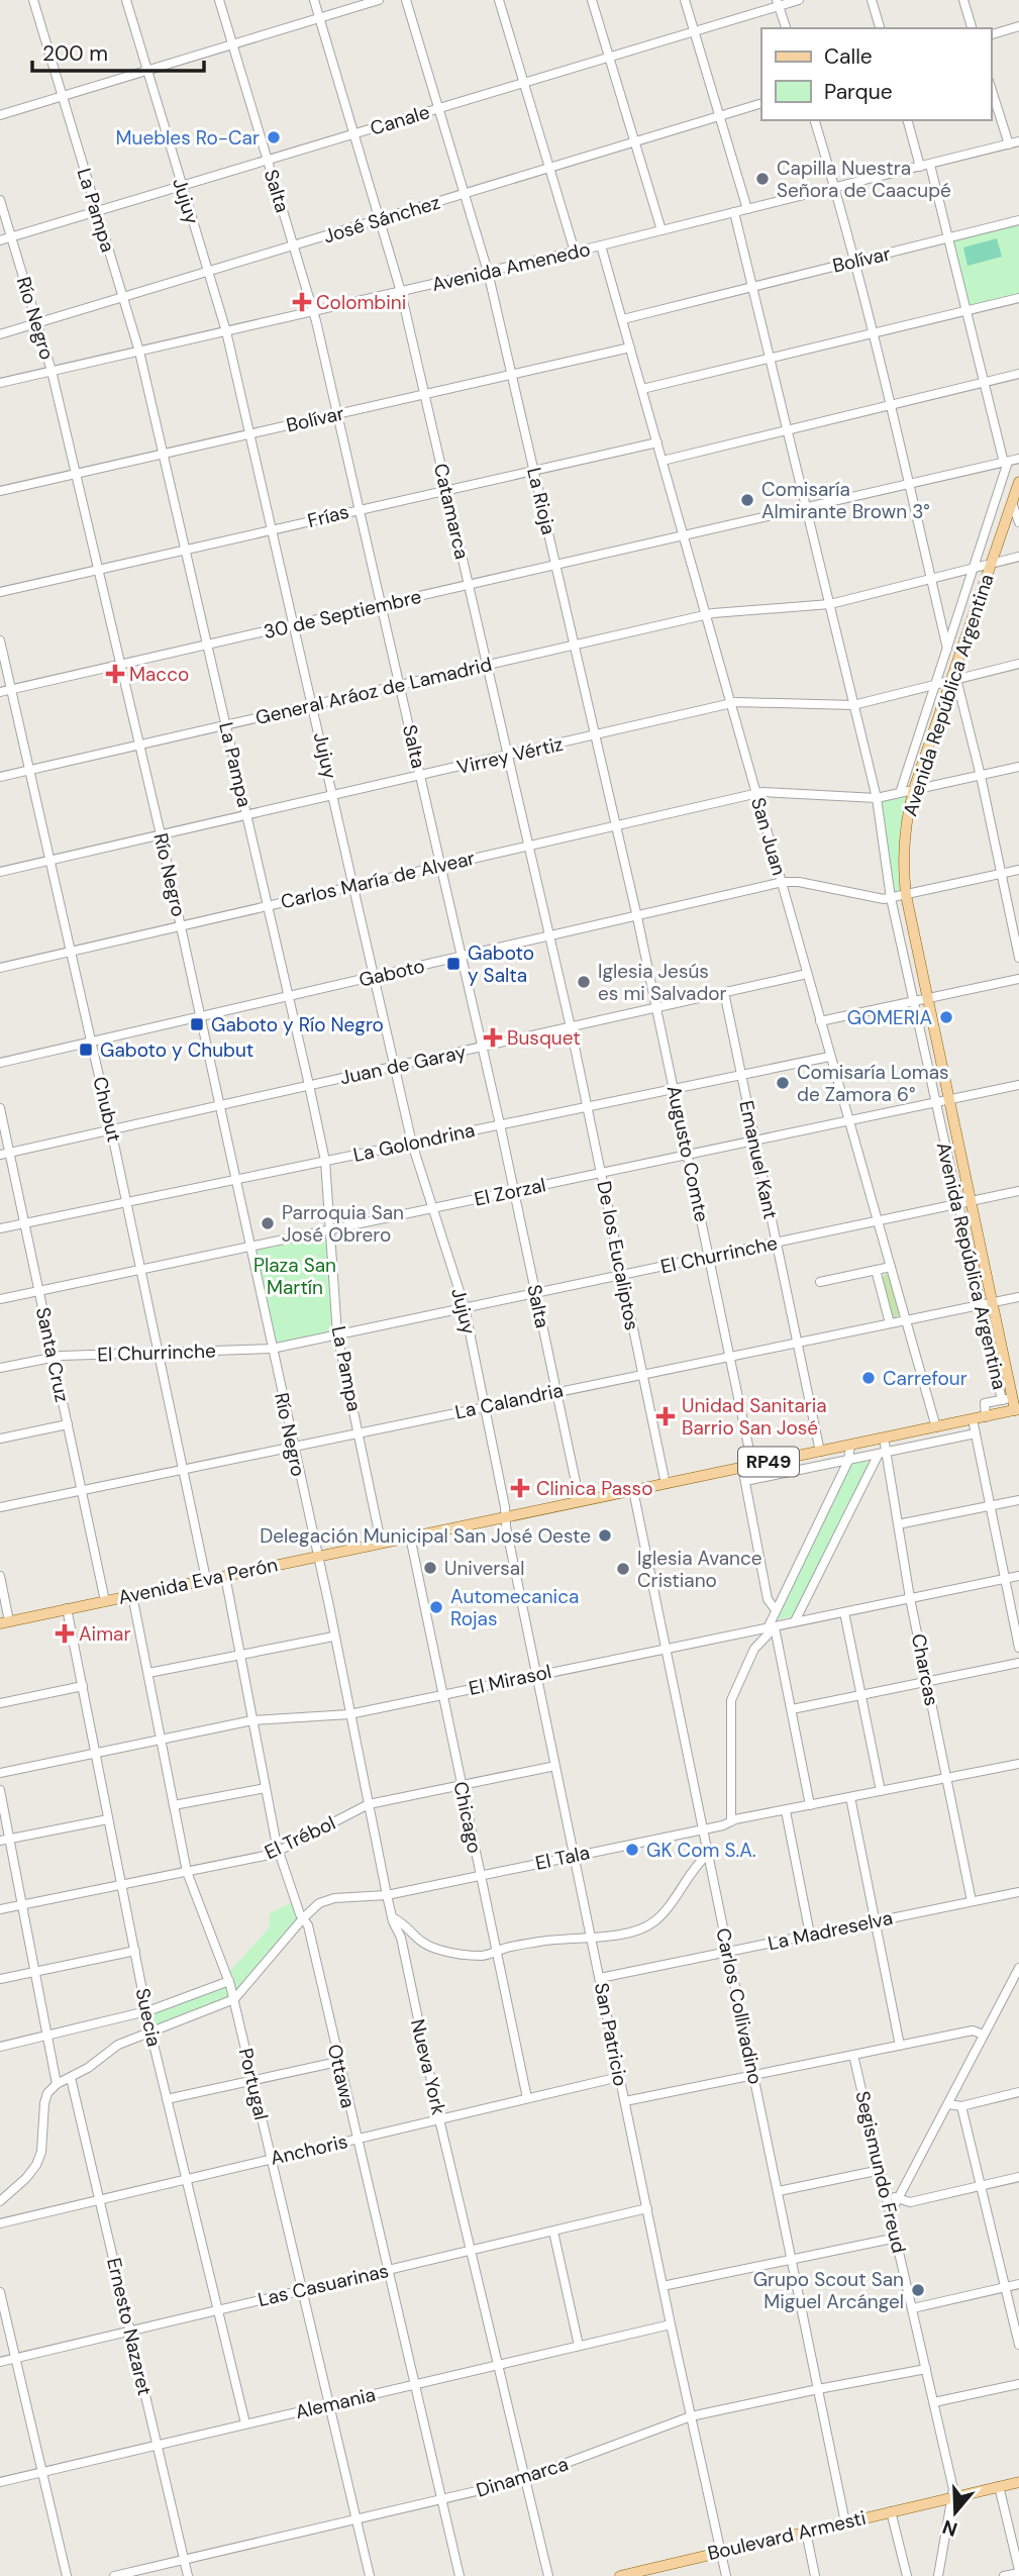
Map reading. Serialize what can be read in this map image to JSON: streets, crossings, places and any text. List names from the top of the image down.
{
  "streets": {
    "main road": [
      "Avenida República Argentina",
      "RP49",
      "Avenida Eva Perón",
      "Boulevard Armesti"
    ],
    "street": [
      "Canale",
      "Salta",
      "Jujuy",
      "La Pampa",
      "José Sánchez",
      "Bolívar",
      "Avenida Amenedo",
      "Río Negro",
      "La Rioja",
      "Catamarca",
      "Frías",
      "30 de Septiembre",
      "General Aráoz de Lamadrid",
      "Virrey Vértiz",
      "San Juan",
      "Carlos María de Alvear",
      "Gaboto",
      "Juan de Garay",
      "Chubut",
      "La Golondrina",
      "Augusto Comte",
      "Emanuel Kant",
      "El Zorzal",
      "El Churrinche",
      "De los Eucaliptos",
      "Santa Cruz",
      "La Calandria",
      "Charcas",
      "El Mirasol",
      "Chicago",
      "El Trébol",
      "El Tala",
      "La Madreselva",
      "Carlos Collivadino",
      "Suecia",
      "San Patricio",
      "Nueva York",
      "Ottawa",
      "Portugal",
      "Anchoris",
      "Segismundo Freud",
      "Las Casuarinas",
      "Ernesto Nazaret",
      "Alemania",
      "Dinamarca"
    ]
  },
  "crossings": [
    ["Canale", "Salta"],
    ["Canale", "Jujuy"],
    ["Canale", "La Pampa"],
    ["Canale", "Río Negro"],
    ["Canale", "La Rioja"],
    ["Canale", "Catamarca"],
    ["Salta", "José Sánchez"],
    ["Salta", "Bolívar"],
    ["Salta", "Avenida Amenedo"],
    ["Salta", "Frías"],
    ["Salta", "30 de Septiembre"],
    ["Salta", "General Aráoz de Lamadrid"],
    ["Salta", "Virrey Vértiz"],
    ["Salta", "Carlos María de Alvear"],
    ["Salta", "Gaboto"],
    ["Salta", "Juan de Garay"],
    ["Salta", "La Golondrina"],
    ["Salta", "El Zorzal"],
    ["Salta", "El Churrinche"],
    ["Salta", "La Calandria"],
    ["Salta", "Avenida Eva Perón"],
    ["Jujuy", "José Sánchez"],
    ["Jujuy", "Bolívar"],
    ["Jujuy", "Avenida Amenedo"],
    ["Jujuy", "Frías"],
    ["Jujuy", "30 de Septiembre"],
    ["Jujuy", "General Aráoz de Lamadrid"],
    ["Jujuy", "Virrey Vértiz"],
    ["Jujuy", "Carlos María de Alvear"],
    ["Jujuy", "Gaboto"],
    ["Jujuy", "Juan de Garay"],
    ["Jujuy", "La Golondrina"],
    ["Jujuy", "El Zorzal"],
    ["Jujuy", "El Churrinche"],
    ["Jujuy", "La Calandria"],
    ["Jujuy", "Avenida Eva Perón"],
    ["Jujuy", "San Patricio"],
    ["La Pampa", "José Sánchez"],
    ["La Pampa", "Bolívar"],
    ["La Pampa", "Avenida Amenedo"],
    ["La Pampa", "Frías"],
    ["La Pampa", "30 de Septiembre"],
    ["La Pampa", "General Aráoz de Lamadrid"],
    ["La Pampa", "Virrey Vértiz"],
    ["La Pampa", "Carlos María de Alvear"],
    ["La Pampa", "Gaboto"],
    ["La Pampa", "Juan de Garay"],
    ["La Pampa", "La Golondrina"],
    ["La Pampa", "El Zorzal"],
    ["La Pampa", "El Churrinche"],
    ["La Pampa", "La Calandria"],
    ["La Pampa", "Avenida Eva Perón"],
    ["José Sánchez", "Río Negro"],
    ["José Sánchez", "La Rioja"],
    ["José Sánchez", "Catamarca"],
    ["Bolívar", "Río Negro"],
    ["Bolívar", "La Rioja"],
    ["Bolívar", "Catamarca"],
    ["Bolívar", "Avenida República Argentina"],
    ["Bolívar", "San Juan"],
    ["Avenida Amenedo", "Río Negro"],
    ["Avenida Amenedo", "La Rioja"],
    ["Avenida Amenedo", "Catamarca"],
    ["Avenida Amenedo", "Avenida República Argentina"],
    ["Avenida Amenedo", "San Juan"],
    ["Río Negro", "Frías"],
    ["Río Negro", "30 de Septiembre"],
    ["Río Negro", "General Aráoz de Lamadrid"],
    ["Río Negro", "Virrey Vértiz"],
    ["Río Negro", "Carlos María de Alvear"],
    ["Río Negro", "Gaboto"],
    ["Río Negro", "Juan de Garay"],
    ["Río Negro", "La Golondrina"],
    ["Río Negro", "El Zorzal"],
    ["Río Negro", "El Churrinche"],
    ["Río Negro", "La Calandria"],
    ["Río Negro", "Avenida Eva Perón"],
    ["Río Negro", "Nueva York"],
    ["La Rioja", "Frías"],
    ["La Rioja", "30 de Septiembre"],
    ["La Rioja", "General Aráoz de Lamadrid"],
    ["La Rioja", "Virrey Vértiz"],
    ["La Rioja", "Carlos María de Alvear"],
    ["La Rioja", "Gaboto"],
    ["La Rioja", "Juan de Garay"],
    ["La Rioja", "Augusto Comte"],
    ["Catamarca", "Frías"],
    ["Catamarca", "30 de Septiembre"],
    ["Catamarca", "General Aráoz de Lamadrid"],
    ["Catamarca", "Virrey Vértiz"],
    ["Catamarca", "Carlos María de Alvear"],
    ["Catamarca", "Gaboto"],
    ["Catamarca", "Juan de Garay"],
    ["Catamarca", "De los Eucaliptos"],
    ["Frías", "San Juan"],
    ["30 de Septiembre", "Avenida República Argentina"],
    ["30 de Septiembre", "San Juan"],
    ["30 de Septiembre", "Chubut"],
    ["General Aráoz de Lamadrid", "Avenida República Argentina"],
    ["General Aráoz de Lamadrid", "San Juan"],
    ["General Aráoz de Lamadrid", "Chubut"],
    ["Avenida República Argentina", "Virrey Vértiz"],
    ["Avenida República Argentina", "Carlos María de Alvear"],
    ["Avenida República Argentina", "El Zorzal"],
    ["Avenida República Argentina", "El Churrinche"],
    ["Avenida República Argentina", "La Calandria"],
    ["Avenida República Argentina", "Avenida Eva Perón"],
    ["Virrey Vértiz", "San Juan"],
    ["Virrey Vértiz", "Chubut"],
    ["San Juan", "Carlos María de Alvear"],
    ["San Juan", "Gaboto"],
    ["San Juan", "Juan de Garay"],
    ["San Juan", "La Golondrina"],
    ["San Juan", "El Zorzal"],
    ["San Juan", "El Churrinche"],
    ["San Juan", "La Calandria"],
    ["San Juan", "Avenida Eva Perón"],
    ["Carlos María de Alvear", "Chubut"],
    ["Gaboto", "Chubut"],
    ["Juan de Garay", "Chubut"],
    ["Juan de Garay", "Augusto Comte"],
    ["Juan de Garay", "Emanuel Kant"],
    ["Juan de Garay", "De los Eucaliptos"],
    ["Juan de Garay", "Santa Cruz"],
    ["Chubut", "La Golondrina"],
    ["Chubut", "El Zorzal"],
    ["Chubut", "El Churrinche"],
    ["Chubut", "La Calandria"],
    ["Chubut", "Avenida Eva Perón"],
    ["La Golondrina", "Augusto Comte"],
    ["La Golondrina", "Emanuel Kant"],
    ["La Golondrina", "De los Eucaliptos"],
    ["La Golondrina", "Santa Cruz"],
    ["Augusto Comte", "El Zorzal"],
    ["Augusto Comte", "El Churrinche"],
    ["Augusto Comte", "La Calandria"],
    ["Augusto Comte", "Avenida Eva Perón"],
    ["Emanuel Kant", "El Zorzal"],
    ["Emanuel Kant", "El Churrinche"],
    ["Emanuel Kant", "La Calandria"],
    ["Emanuel Kant", "Avenida Eva Perón"],
    ["El Zorzal", "De los Eucaliptos"],
    ["El Zorzal", "Santa Cruz"],
    ["El Churrinche", "De los Eucaliptos"],
    ["El Churrinche", "Santa Cruz"],
    ["De los Eucaliptos", "La Calandria"],
    ["De los Eucaliptos", "Avenida Eva Perón"],
    ["Santa Cruz", "La Calandria"],
    ["Santa Cruz", "Avenida Eva Perón"],
    ["Avenida Eva Perón", "Charcas"],
    ["Avenida Eva Perón", "Chicago"],
    ["Avenida Eva Perón", "Carlos Collivadino"],
    ["Avenida Eva Perón", "Suecia"],
    ["Avenida Eva Perón", "San Patricio"],
    ["Avenida Eva Perón", "Nueva York"],
    ["Avenida Eva Perón", "Ottawa"],
    ["Avenida Eva Perón", "Portugal"],
    ["Charcas", "El Mirasol"],
    ["Charcas", "El Tala"],
    ["Charcas", "La Madreselva"],
    ["El Mirasol", "Chicago"],
    ["El Mirasol", "Carlos Collivadino"],
    ["El Mirasol", "Suecia"],
    ["El Mirasol", "San Patricio"],
    ["El Mirasol", "Nueva York"],
    ["El Mirasol", "Ottawa"],
    ["El Mirasol", "Portugal"],
    ["Chicago", "El Trébol"],
    ["Chicago", "El Tala"],
    ["Chicago", "Anchoris"],
    ["El Trébol", "Suecia"],
    ["El Trébol", "San Patricio"],
    ["El Trébol", "Nueva York"],
    ["El Trébol", "Ottawa"],
    ["El Trébol", "Portugal"],
    ["El Tala", "Carlos Collivadino"],
    ["El Tala", "Suecia"],
    ["El Tala", "San Patricio"],
    ["El Tala", "Nueva York"],
    ["El Tala", "Ottawa"],
    ["El Tala", "Portugal"],
    ["El Tala", "Ernesto Nazaret"],
    ["La Madreselva", "Carlos Collivadino"],
    ["La Madreselva", "San Patricio"],
    ["Carlos Collivadino", "Dinamarca"],
    ["Carlos Collivadino", "Boulevard Armesti"],
    ["Suecia", "Anchoris"],
    ["Suecia", "Las Casuarinas"],
    ["Suecia", "Alemania"],
    ["San Patricio", "Anchoris"],
    ["San Patricio", "Las Casuarinas"],
    ["San Patricio", "Alemania"],
    ["San Patricio", "Dinamarca"],
    ["San Patricio", "Boulevard Armesti"],
    ["Nueva York", "Anchoris"],
    ["Nueva York", "Las Casuarinas"],
    ["Nueva York", "Alemania"],
    ["Nueva York", "Dinamarca"],
    ["Ottawa", "Anchoris"],
    ["Ottawa", "Las Casuarinas"],
    ["Ottawa", "Alemania"],
    ["Ottawa", "Dinamarca"],
    ["Portugal", "Anchoris"],
    ["Portugal", "Las Casuarinas"],
    ["Portugal", "Alemania"],
    ["Portugal", "Dinamarca"],
    ["Anchoris", "Ernesto Nazaret"],
    ["Segismundo Freud", "Dinamarca"],
    ["Segismundo Freud", "Boulevard Armesti"],
    ["Las Casuarinas", "Ernesto Nazaret"],
    ["Ernesto Nazaret", "Alemania"],
    ["Ernesto Nazaret", "Dinamarca"]
  ],
  "parks": ["Plaza San Martín"],
  "places": {
    "other": [
      "Muebles Ro-Car",
      "Capilla Nuestra Señora de Caacupé",
      "Comisaría Almirante Brown 3°",
      "Iglesia Jesús es mi Salvador",
      "GOMERIA",
      "Comisaría Lomas de Zamora 6°",
      "Parroquia San José Obrero",
      "Carrefour",
      "Delegación Municipal San José Oeste",
      "Universal",
      "Iglesia Avance Cristiano",
      "Automecanica Rojas",
      "GK Com S.A.",
      "Grupo Scout San Miguel Arcángel"
    ],
    "health": [
      "Colombini",
      "Macco",
      "Busquet",
      "Unidad Sanitaria Barrio San José",
      "Clinica Passo",
      "Aimar"
    ],
    "transit": ["Gaboto y Salta", "Gaboto y Río Negro", "Gaboto y Chubut"]
  },
  "legend": ["Calle", "Parque"],
  "scale_bar": "200 m",
  "north": "bottom"
}
